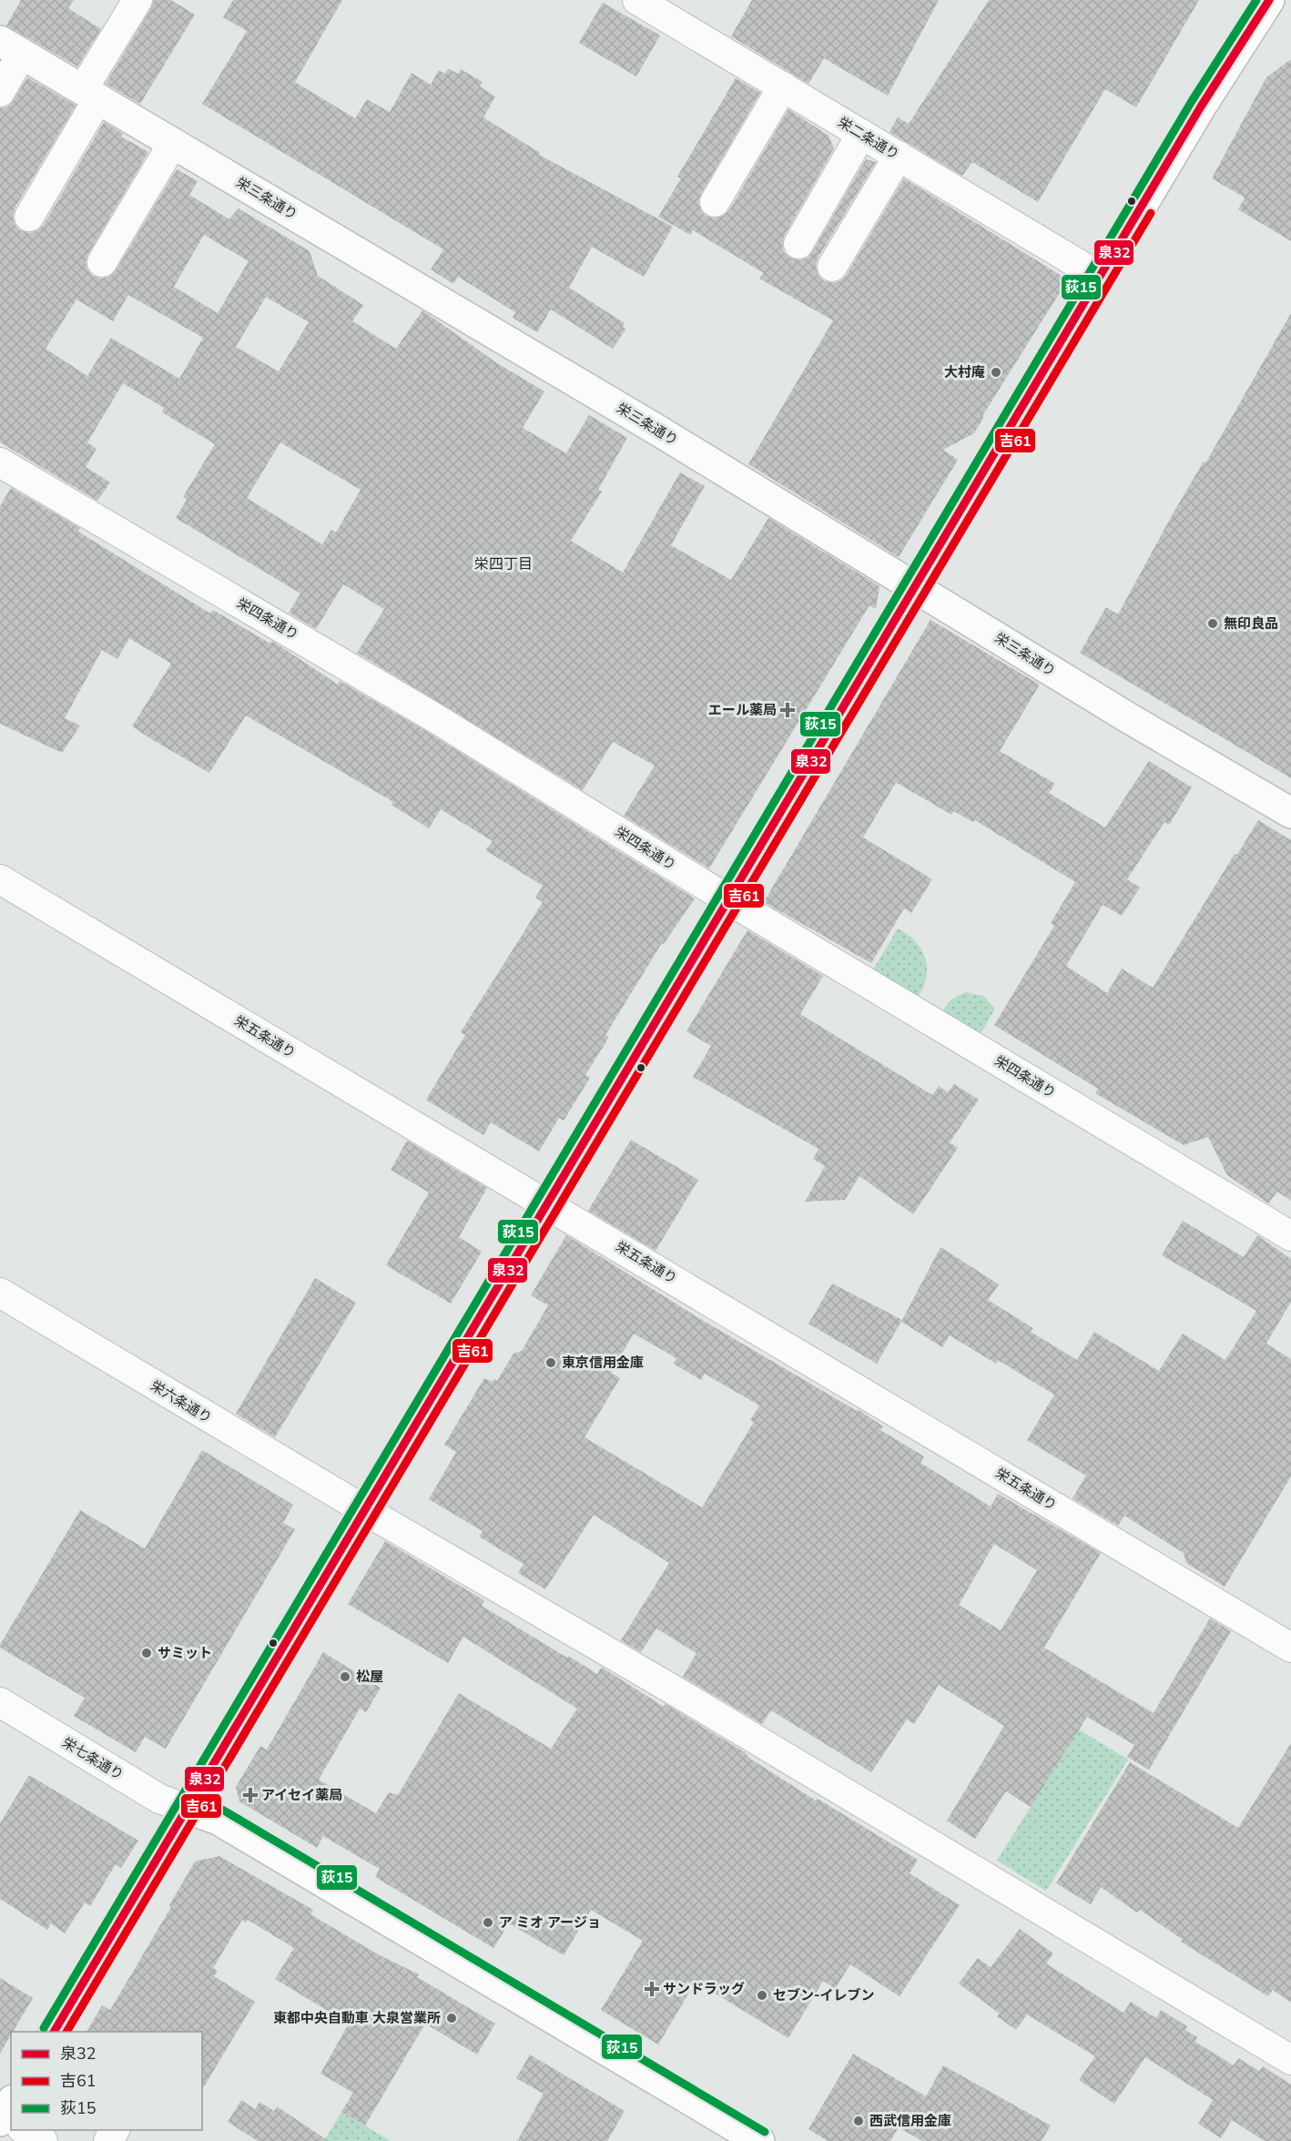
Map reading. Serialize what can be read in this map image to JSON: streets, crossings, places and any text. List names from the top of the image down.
{
  "streets": {
    "street": [
      "栄二条通り",
      "栄三条通り",
      "栄四条通り",
      "栄五条通り",
      "栄六条通り",
      "栄七条通り"
    ]
  },
  "districts": ["栄四丁目"],
  "places": {
    "other": [
      "大村庵",
      "無印良品",
      "東京信用金庫",
      "サミット",
      "松屋",
      "ア ミオ アージョ",
      "セブン-イレブン",
      "東都中央自動車 大泉営業所",
      "西武信用金庫"
    ],
    "health": ["エール薬局", "アイセイ薬局", "サンドラッグ"]
  },
  "lines": ["transit line 泉32", "transit line 荻15", "transit line 吉61"],
  "legend": ["泉32", "吉61", "荻15"]
}
